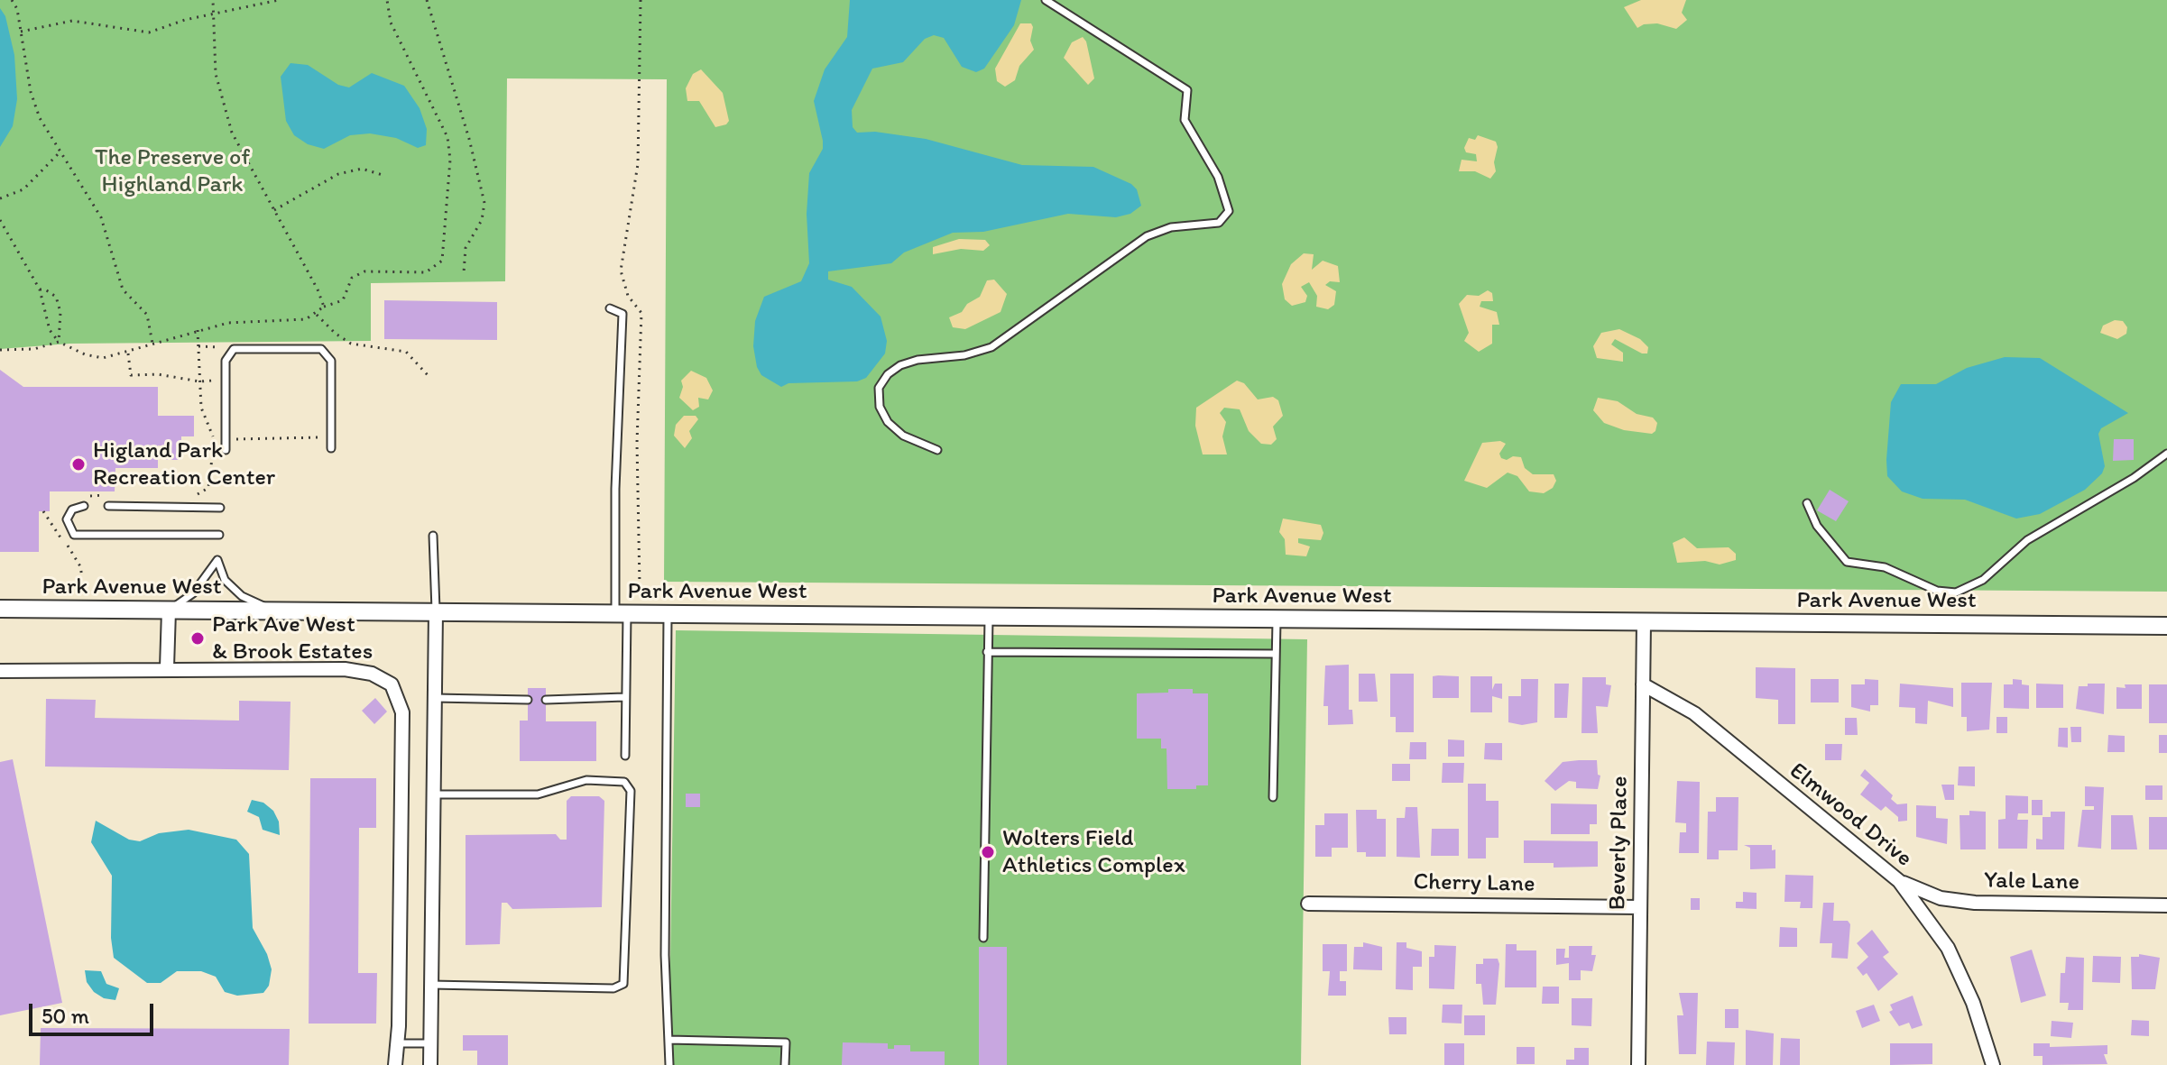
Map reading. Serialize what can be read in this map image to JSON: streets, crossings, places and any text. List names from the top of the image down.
{
  "streets": {
    "street": [
      "Park Avenue West",
      "Elmwood Drive",
      "Beverly Place",
      "Yale Lane",
      "Cherry Lane"
    ]
  },
  "crossings": [
    ["Park Avenue West", "Beverly Place"],
    ["Elmwood Drive", "Beverly Place"],
    ["Elmwood Drive", "Yale Lane"],
    ["Beverly Place", "Cherry Lane"]
  ],
  "parks": ["The Preserve of Highland Park"],
  "places": ["Higland Park Recreation Center", "Park Ave West & Brook Estates", "Wolters Field Athletics Complex"],
  "scale_bar": "50 m"
}
